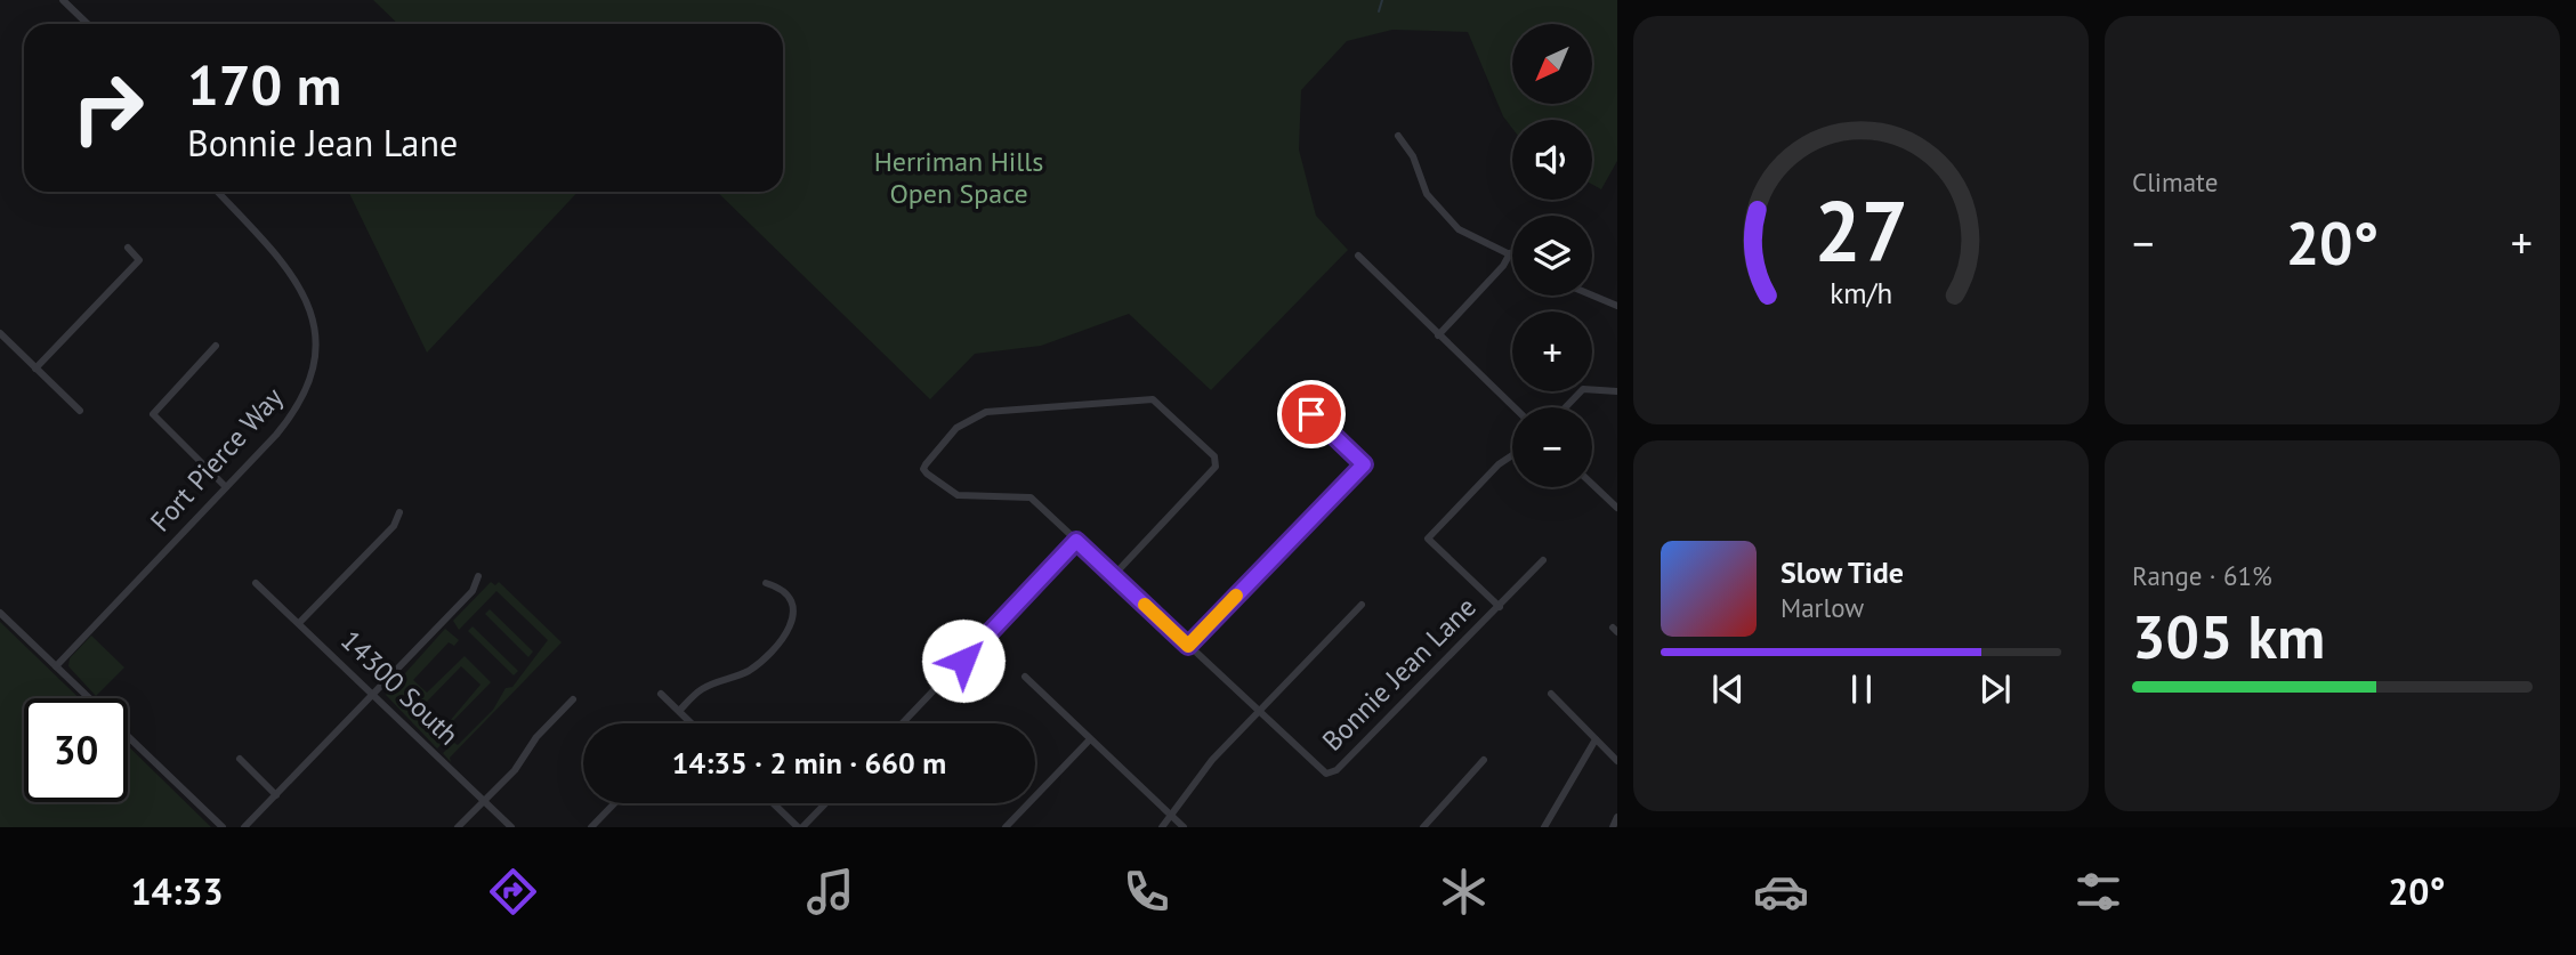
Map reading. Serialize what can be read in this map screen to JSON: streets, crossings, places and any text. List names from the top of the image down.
{
  "streets": {
    "street": ["Fort Pierce Way", "Bonnie Jean Lane", "14300 South"]
  },
  "parks": ["Herriman Hills Open Space"],
  "north": "bottom left",
  "page": {
    "tile": [
      "Climate",
      ["Range · 61%", "305 km"]
    ],
    "map_buttons": ["+", "−"],
    "turn": ["170 m", "Bonnie Jean Lane"],
    "heat": ["−", "20°", "+"],
    "song": ["Slow Tide", "Marlow"],
    "limit": "30",
    "trip": "14:35 · 2 min · 660 m",
    "tabs": ["14:33", "20°"],
    "gauge": ["27", "km/h"]
  }
}
